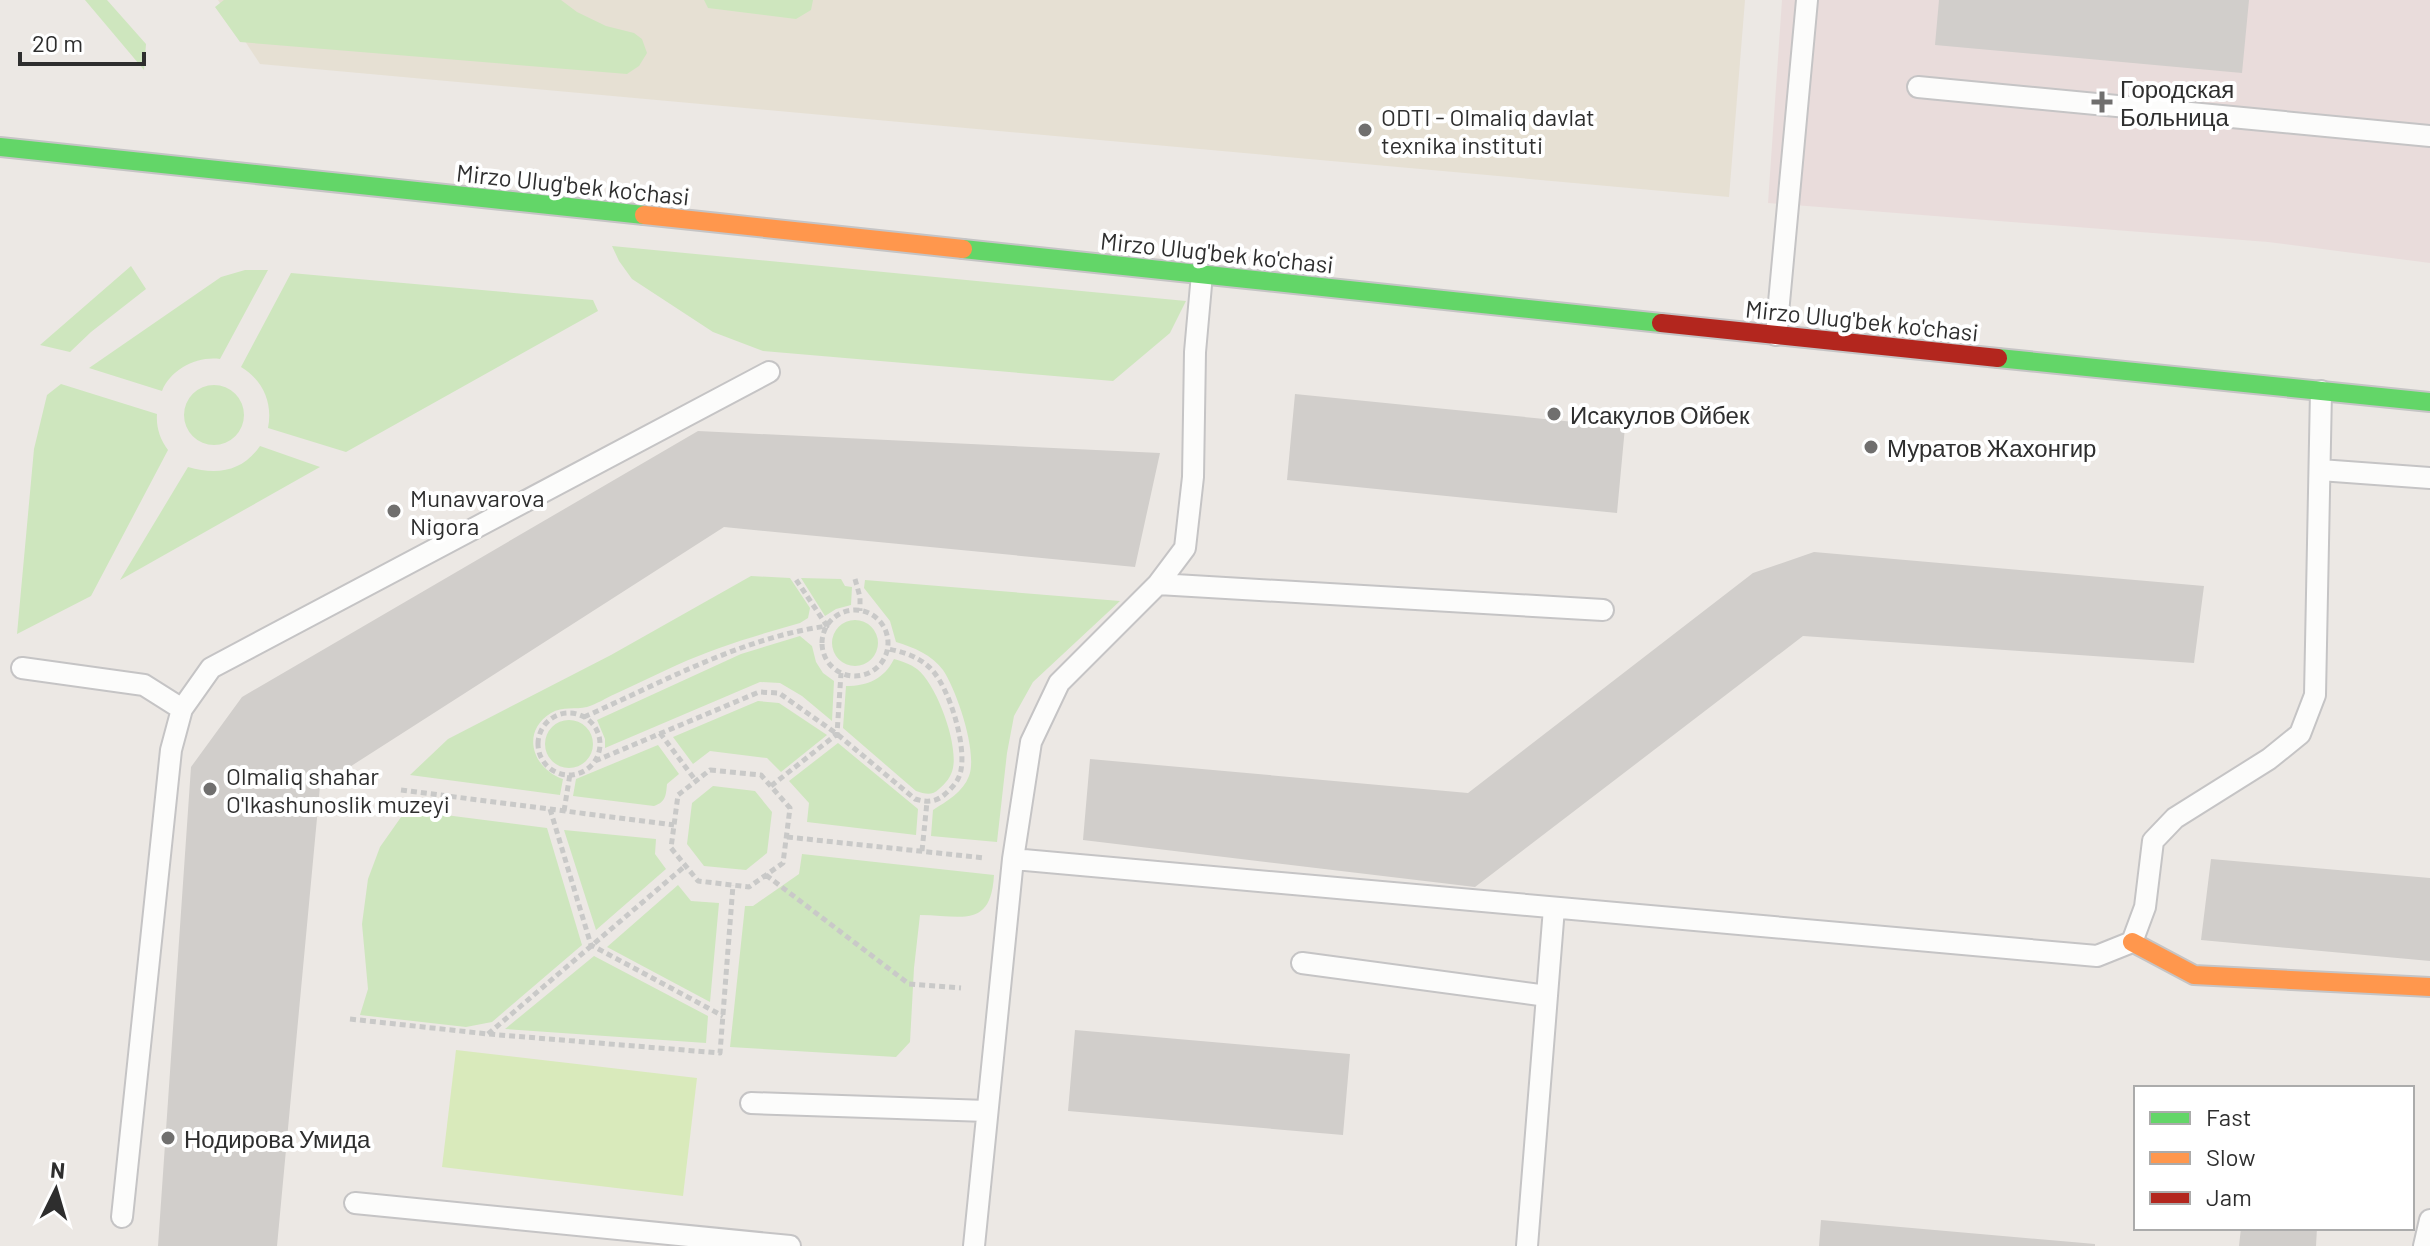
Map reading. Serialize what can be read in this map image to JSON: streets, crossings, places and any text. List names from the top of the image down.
{
  "streets": {
    "main road": ["Mirzo Ulug'bek ko'chasi"]
  },
  "places": {
    "health": ["Городская Больница"],
    "other": [
      "ODTI - Olmaliq davlat texnika instituti",
      "Исакулов Ойбек",
      "Муратов Жахонгир",
      "Munavvarova Nigora",
      "Olmaliq shahar O'lkashunoslik muzeyi",
      "Нодирова Умида"
    ]
  },
  "legend": ["Fast", "Slow", "Jam"],
  "scale_bar": "20 m",
  "north": "top"
}
